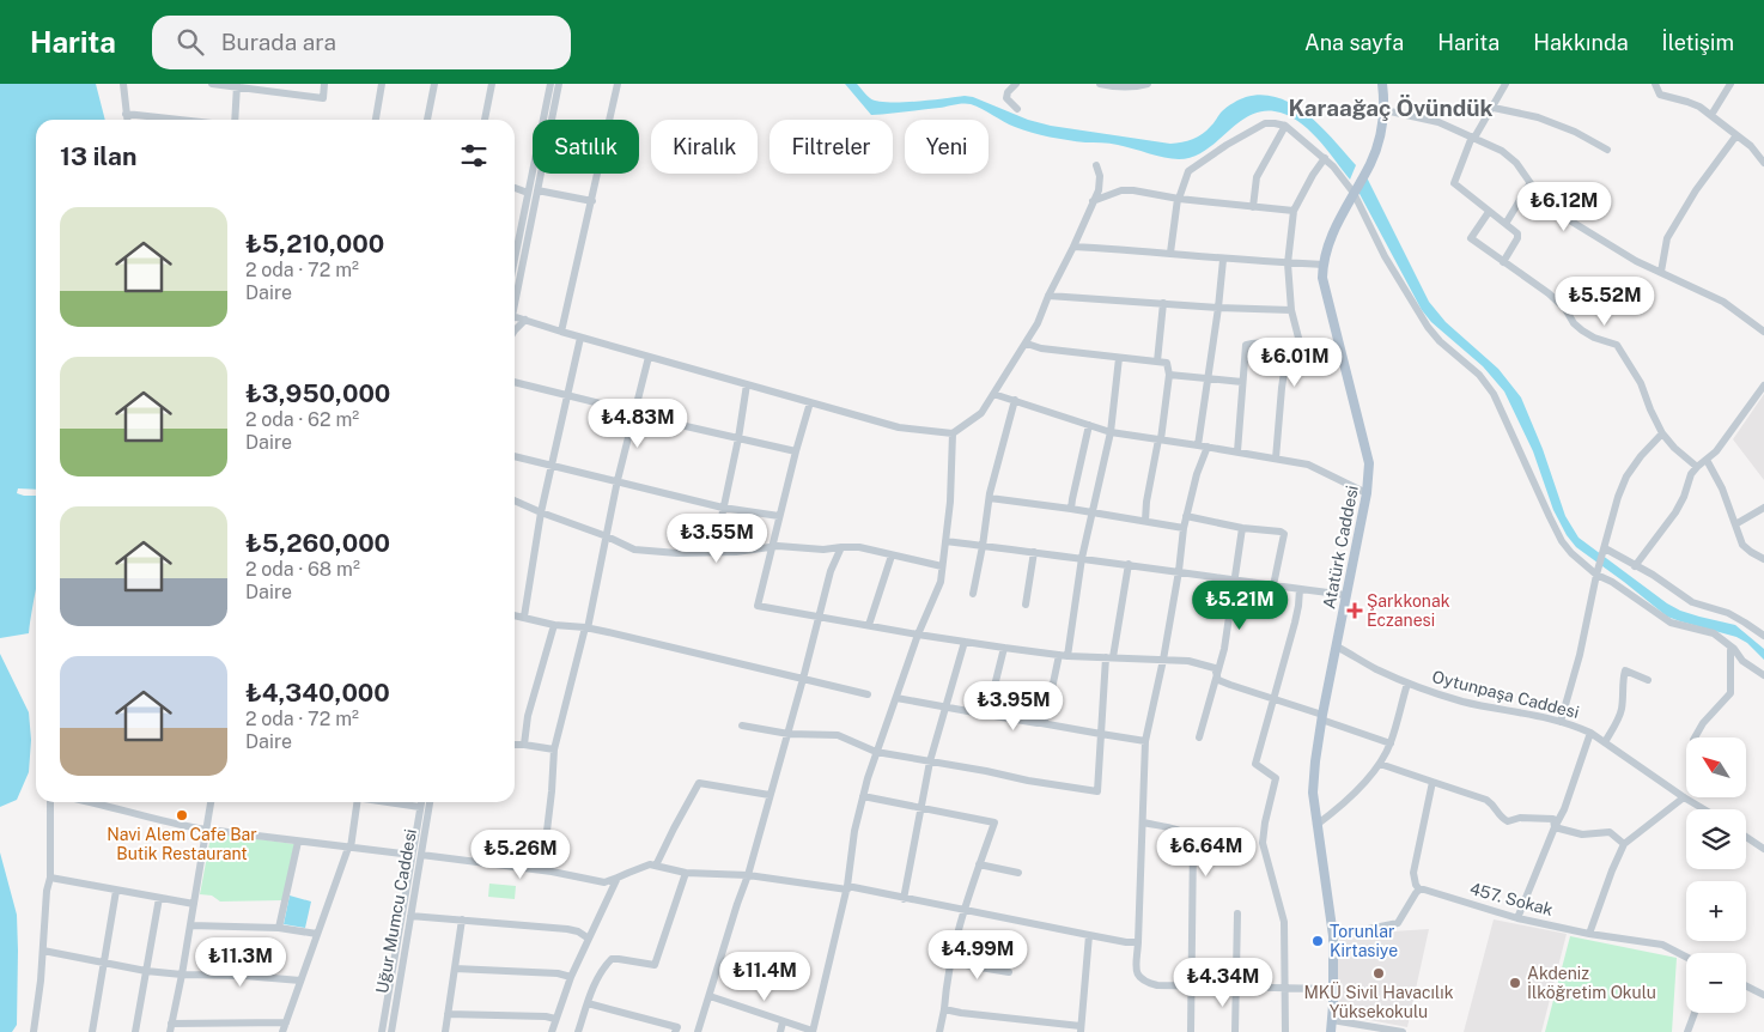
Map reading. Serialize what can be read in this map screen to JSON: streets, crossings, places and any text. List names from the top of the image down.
{
  "streets": {
    "main road": ["Atatürk Caddesi"],
    "street": ["Oytunpaşa Caddesi", "457. Sokak", "Uğur Mumcu Caddesi"]
  },
  "crossings": [
    ["Atatürk Caddesi", "Oytunpaşa Caddesi"]
  ],
  "districts": ["Karaağaç Övündük"],
  "places": {
    "health": ["Şarkkonak Eczanesi"],
    "other": [
      "Navi Alem Cafe Bar Butik Restaurant",
      "Torunlar Kirtasiye",
      "MKÜ Sivil Havacılık Yüksekokulu",
      "Akdeniz İlköğretim Okulu"
    ]
  },
  "north": "top left",
  "page": {
    "header": "Harita",
    "search": "Burada ara",
    "nav": [
      "Ana sayfa",
      "Harita",
      "Hakkında",
      "İletişim"
    ],
    "chip": [
      "Satılık",
      "Kiralık",
      "Filtreler",
      "Yeni"
    ],
    "heading": "13 ilan",
    "price": [
      "₺6.12M",
      "₺5.52M",
      "₺6.01M",
      "₺4.83M",
      "₺3.55M",
      "₺5.21M",
      "₺3.95M",
      "₺6.64M",
      "₺5.26M",
      "₺4.99M",
      "₺11.3M",
      "₺11.4M",
      "₺4.34M"
    ],
    "list": [
      {
        "name": "₺5,210,000",
        "note": "2 oda · 72 m² · Daire"
      },
      {
        "name": "₺3,950,000",
        "note": "2 oda · 62 m² · Daire"
      },
      {
        "name": "₺5,260,000",
        "note": "2 oda · 68 m² · Daire"
      },
      {
        "name": "₺4,340,000",
        "note": "2 oda · 72 m² · Daire"
      }
    ],
    "map_buttons": ["+", "−"]
  }
}
